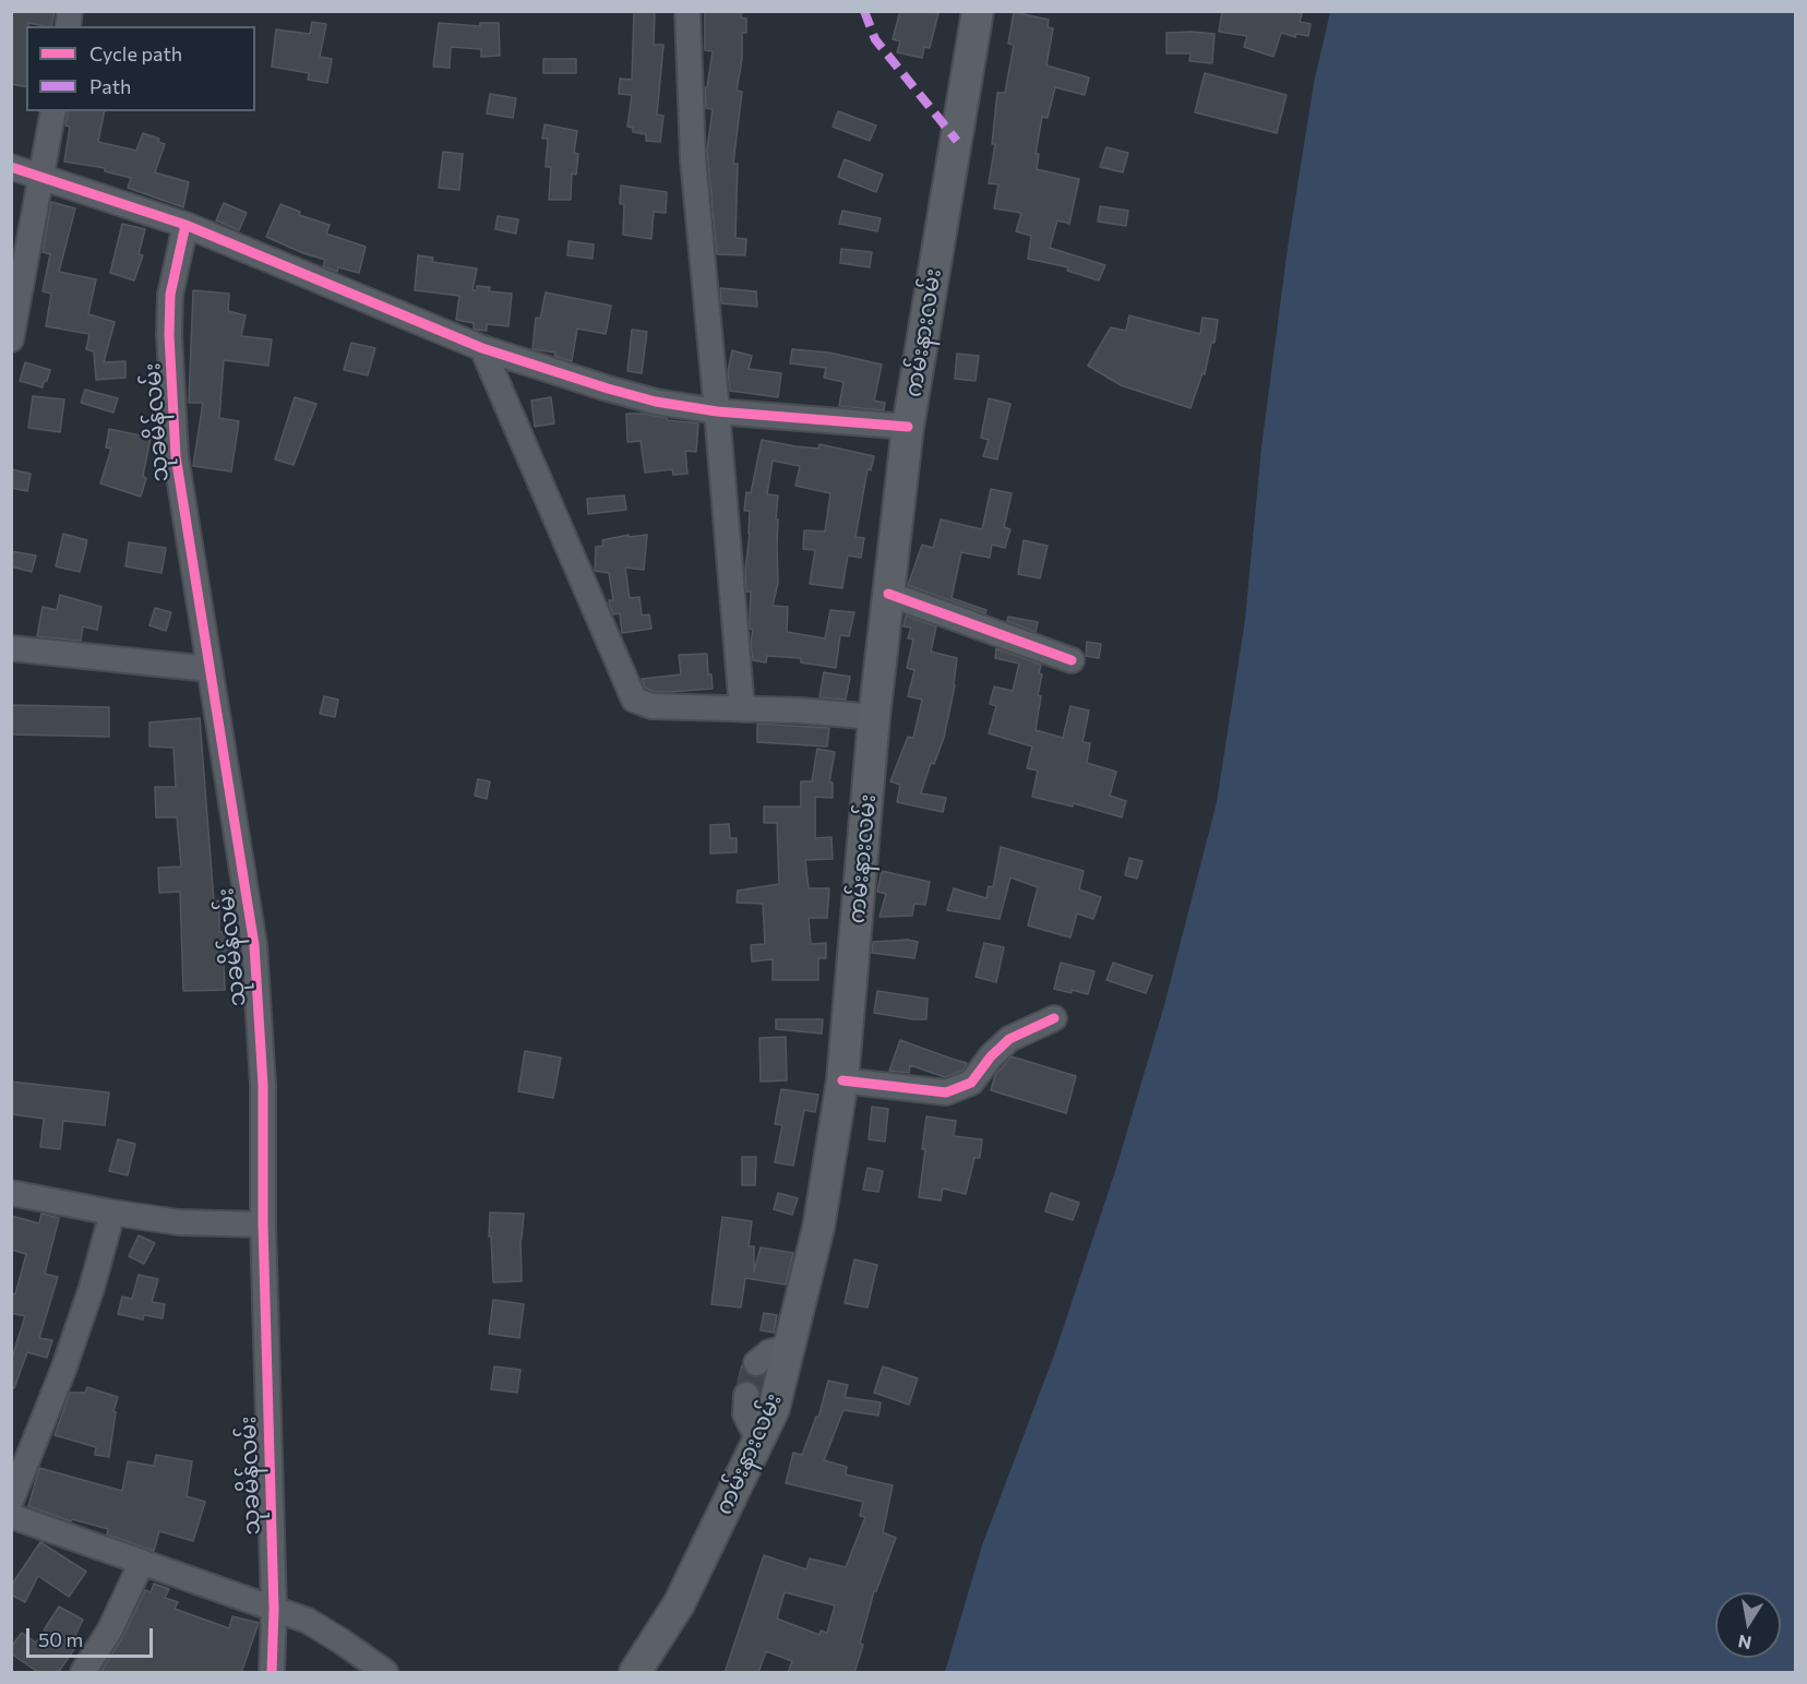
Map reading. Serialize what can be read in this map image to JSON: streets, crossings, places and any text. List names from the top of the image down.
{
  "streets": {
    "main road": ["ကမ်းနားလမ်း"],
    "street": ["သုခမိန်လမ်း"]
  },
  "legend": ["Cycle path", "Path"],
  "scale_bar": "50 m",
  "north": "bottom"
}
